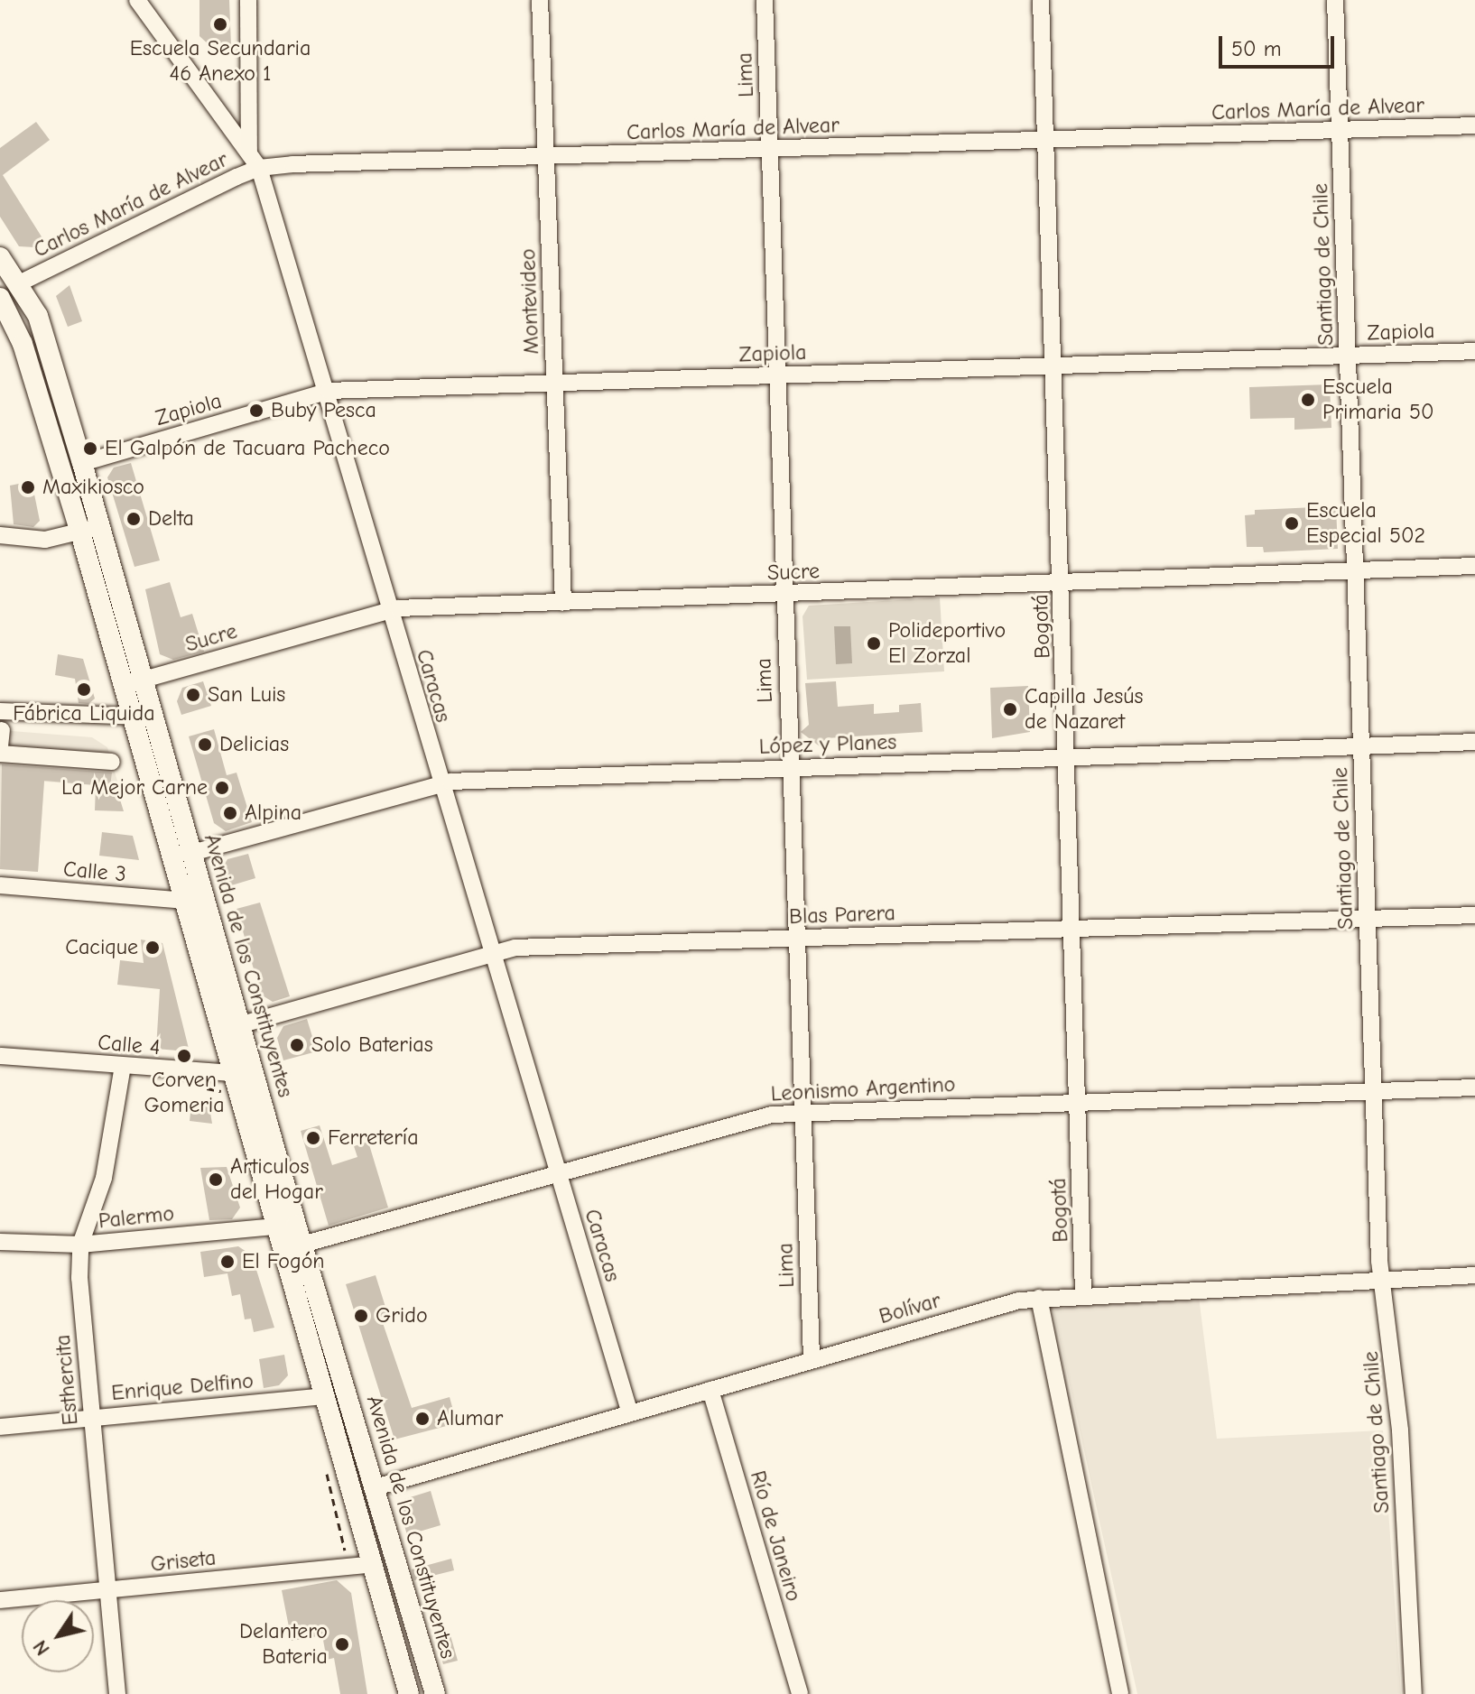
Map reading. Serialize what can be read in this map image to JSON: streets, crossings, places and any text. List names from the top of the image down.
{
  "streets": {
    "main road": ["Avenida de los Constituyentes"],
    "street": [
      "Lima",
      "Carlos María de Alvear",
      "Santiago de Chile",
      "Montevideo",
      "Zapiola",
      "Sucre",
      "Bogotá",
      "Caracas",
      "López y Planes",
      "Calle 3",
      "Blas Parera",
      "Calle 4",
      "Leonismo Argentino",
      "Palermo",
      "Bolívar",
      "Esthercita",
      "Enrique Delfino",
      "Río de Janeiro",
      "Griseta"
    ]
  },
  "crossings": [
    ["Lima", "Carlos María de Alvear"],
    ["Lima", "Zapiola"],
    ["Lima", "Sucre"],
    ["Lima", "López y Planes"],
    ["Lima", "Blas Parera"],
    ["Lima", "Leonismo Argentino"],
    ["Lima", "Bolívar"],
    ["Carlos María de Alvear", "Santiago de Chile"],
    ["Carlos María de Alvear", "Montevideo"],
    ["Carlos María de Alvear", "Bogotá"],
    ["Carlos María de Alvear", "Caracas"],
    ["Carlos María de Alvear", "Avenida de los Constituyentes"],
    ["Santiago de Chile", "Zapiola"],
    ["Santiago de Chile", "Sucre"],
    ["Santiago de Chile", "López y Planes"],
    ["Santiago de Chile", "Blas Parera"],
    ["Santiago de Chile", "Leonismo Argentino"],
    ["Santiago de Chile", "Bolívar"],
    ["Montevideo", "Zapiola"],
    ["Montevideo", "Sucre"],
    ["Zapiola", "Bogotá"],
    ["Zapiola", "Caracas"],
    ["Zapiola", "Avenida de los Constituyentes"],
    ["Sucre", "Bogotá"],
    ["Sucre", "Caracas"],
    ["Sucre", "Avenida de los Constituyentes"],
    ["Bogotá", "López y Planes"],
    ["Bogotá", "Blas Parera"],
    ["Bogotá", "Leonismo Argentino"],
    ["Bogotá", "Bolívar"],
    ["Caracas", "López y Planes"],
    ["Caracas", "Blas Parera"],
    ["Caracas", "Leonismo Argentino"],
    ["Caracas", "Bolívar"],
    ["López y Planes", "Avenida de los Constituyentes"],
    ["Calle 3", "Avenida de los Constituyentes"],
    ["Blas Parera", "Avenida de los Constituyentes"],
    ["Avenida de los Constituyentes", "Calle 4"],
    ["Avenida de los Constituyentes", "Leonismo Argentino"],
    ["Avenida de los Constituyentes", "Palermo"],
    ["Avenida de los Constituyentes", "Bolívar"],
    ["Avenida de los Constituyentes", "Enrique Delfino"],
    ["Avenida de los Constituyentes", "Griseta"],
    ["Calle 4", "Esthercita"],
    ["Palermo", "Esthercita"],
    ["Bolívar", "Río de Janeiro"],
    ["Esthercita", "Enrique Delfino"],
    ["Esthercita", "Griseta"]
  ],
  "places": [
    "Escuela Secundaria 46 Anexo 1",
    "Escuela Primaria 50",
    "Buby Pesca",
    "El Galpón de Tacuara Pacheco",
    "Maxikiosco",
    "Delta",
    "Escuela Especial 502",
    "Polideportivo El Zorzal",
    "Fábrica Liquida",
    "San Luis",
    "Capilla Jesús de Nazaret",
    "Delicias",
    "La Mejor Carne",
    "Alpina",
    "Cacique",
    "Solo Baterias",
    "Corven Gomeria",
    "Ferretería",
    "Articulos del Hogar",
    "El Fogón",
    "Grido",
    "Alumar",
    "Delantero Bateria"
  ],
  "scale_bar": "50 m",
  "north": "bottom left"
}
